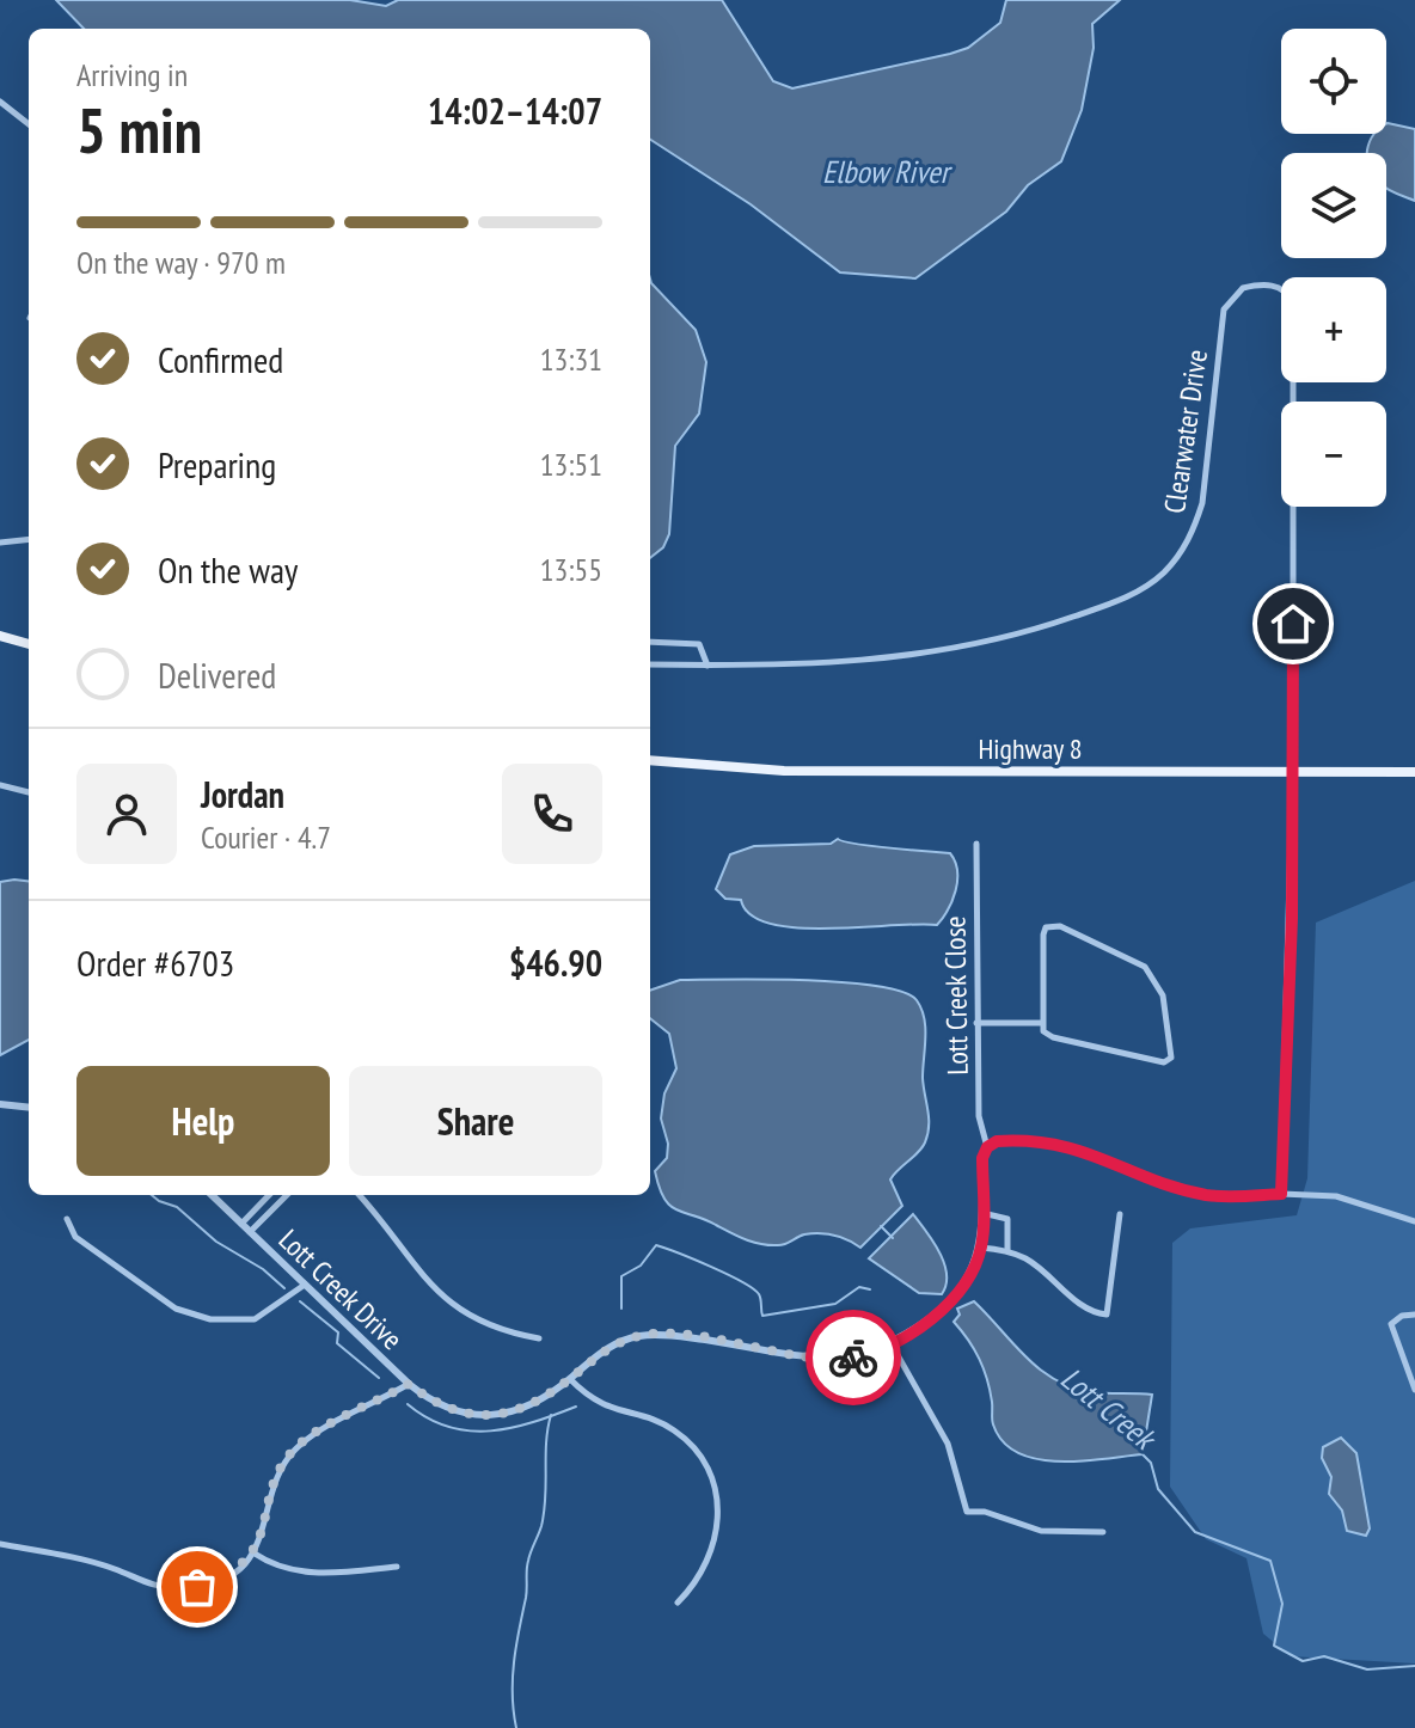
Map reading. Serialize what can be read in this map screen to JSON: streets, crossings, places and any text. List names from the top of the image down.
{
  "streets": {
    "main road": ["Highway 8"],
    "street": ["Clearwater Drive", "Lott Creek Close", "Lott Creek Drive"]
  },
  "crossings": [
    ["Clearwater Drive", "Highway 8"],
    ["Lott Creek Close", "Lott Creek Drive"]
  ],
  "water": ["Elbow River", "Lott Creek"],
  "page": {
    "map_buttons": ["+", "−"],
    "heading": ["5 min", "Arriving in", "14:02–14:07"],
    "panel": [
      "Jordan",
      "Courier · 4.7",
      "Order #6703",
      "$46.90"
    ],
    "bar": "On the way · 970 m",
    "list": [
      ["Confirmed", "13:31"],
      ["Preparing", "13:51"],
      ["On the way", "13:55"],
      "Delivered"
    ],
    "buttons": ["Help", "Share"]
  }
}
